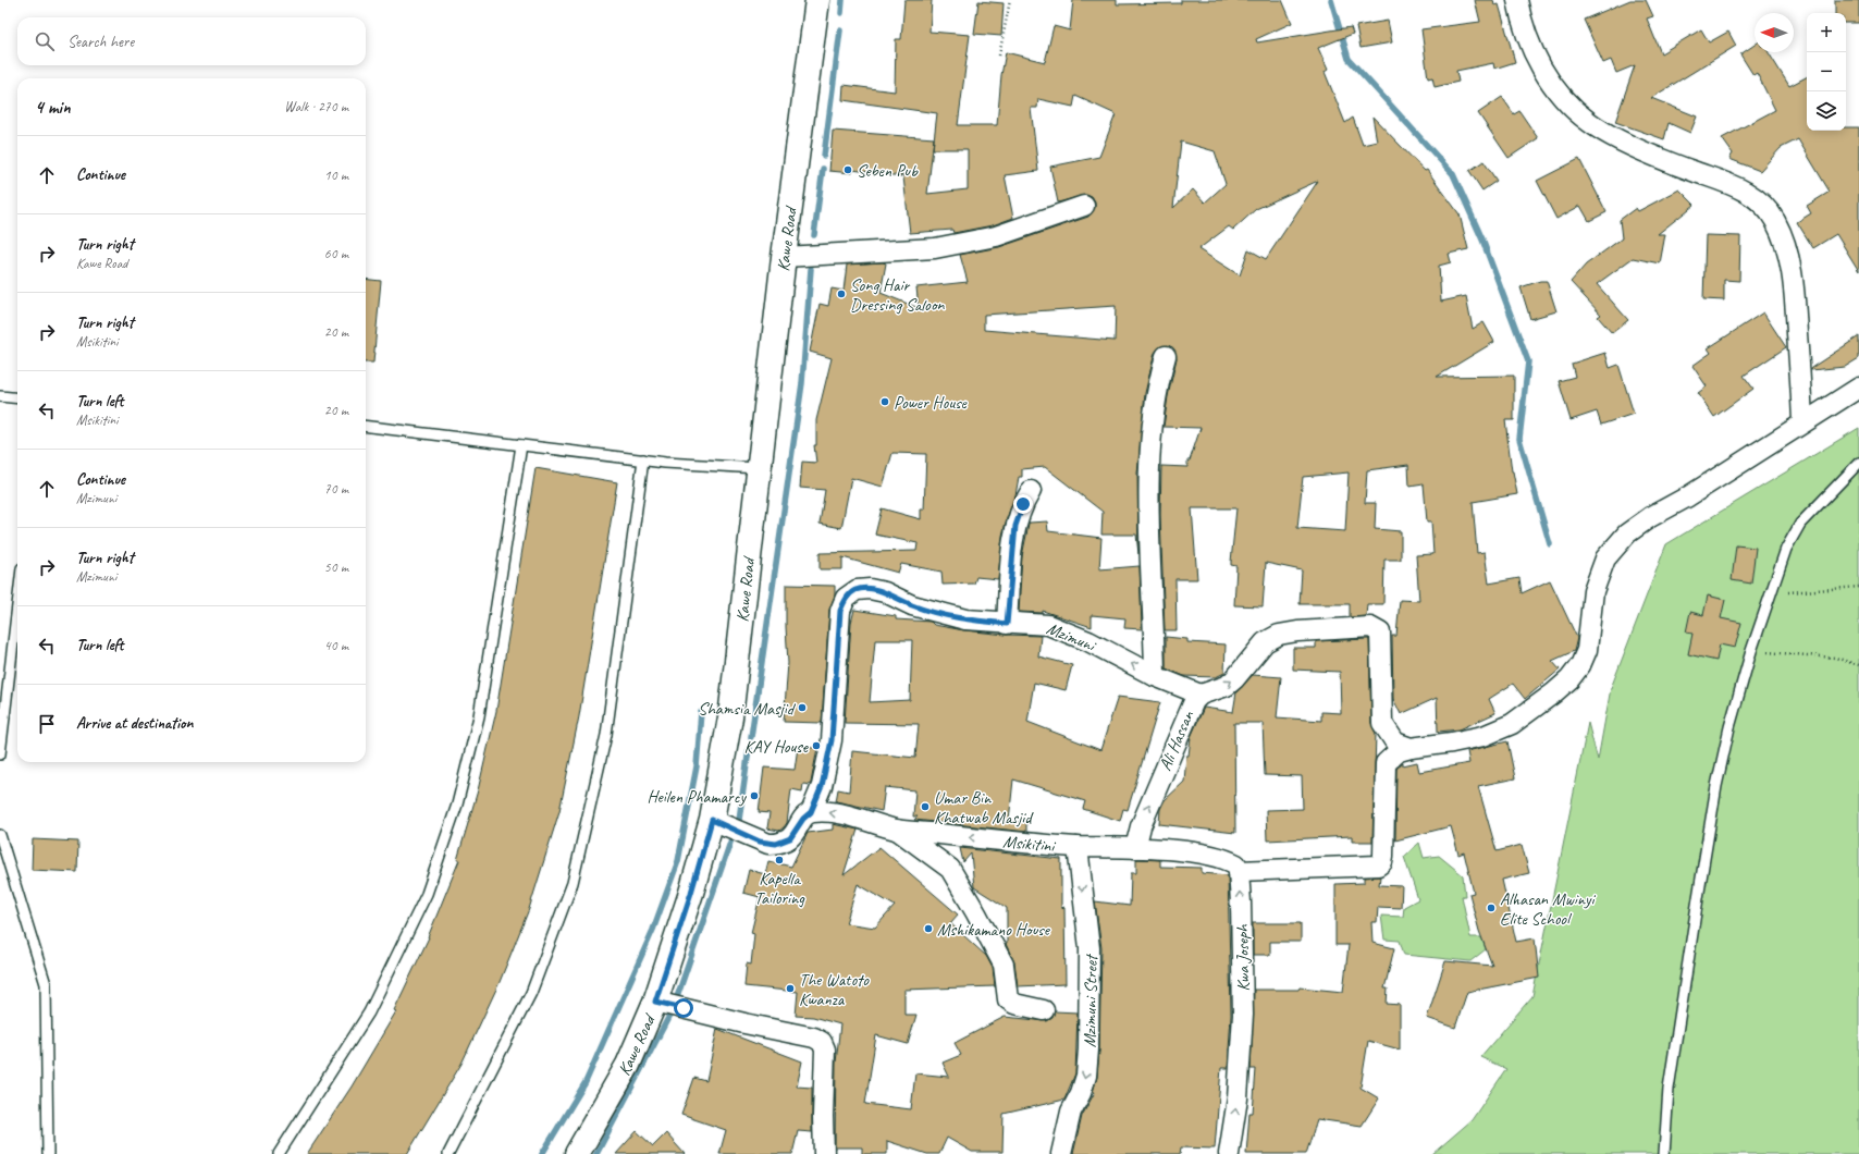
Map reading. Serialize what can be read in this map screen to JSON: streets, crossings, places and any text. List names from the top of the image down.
{
  "streets": {
    "main road": ["Kawe Road"],
    "street": [
      "Mzimuni",
      "Ali Hassan",
      "Msikitini",
      "Kwa Joseph",
      "Mzimuni Street"
    ]
  },
  "crossings": [
    ["Mzimuni", "Ali Hassan"],
    ["Mzimuni", "Msikitini"],
    ["Ali Hassan", "Msikitini"],
    ["Msikitini", "Mzimuni Street"]
  ],
  "one_way": ["Msikitini", "Kwa Joseph", "Mzimuni Street"],
  "places": [
    "Seben Pub",
    "Song Hair Dressing Saloon",
    "Power House",
    "Shamsia Masjid",
    "KAY House",
    "Heilen Phamarcy",
    "Umar Bin Khatwab Masjid",
    "Kapella Tailoring",
    "Alhasan Mwinyi Elite School",
    "Mshikamano House",
    "The Watoto Kwanza"
  ],
  "north": "left",
  "page": {
    "map_buttons": ["+", "−"],
    "search": "Search here",
    "heading": ["4 min", "Walk · 270 m"],
    "list": [
      ["Continue", "10 m"],
      ["Turn right", "Kawe Road", "60 m"],
      ["Turn right", "Msikitini", "20 m"],
      ["Turn left", "Msikitini", "20 m"],
      ["Continue", "Mzimuni", "70 m"],
      ["Turn right", "Mzimuni", "50 m"],
      ["Turn left", "40 m"],
      "Arrive at destination"
    ]
  }
}
